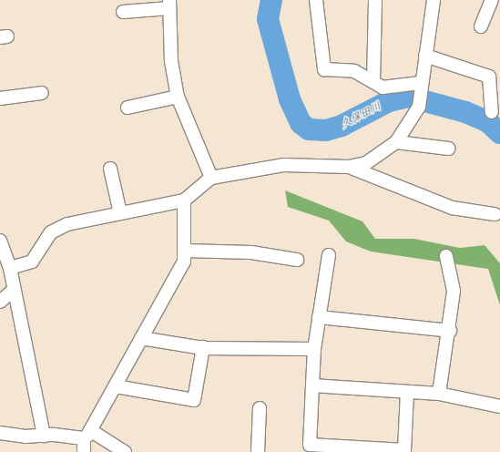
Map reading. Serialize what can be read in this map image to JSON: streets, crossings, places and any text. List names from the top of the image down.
{
  "water": ["久保田川"]
}
